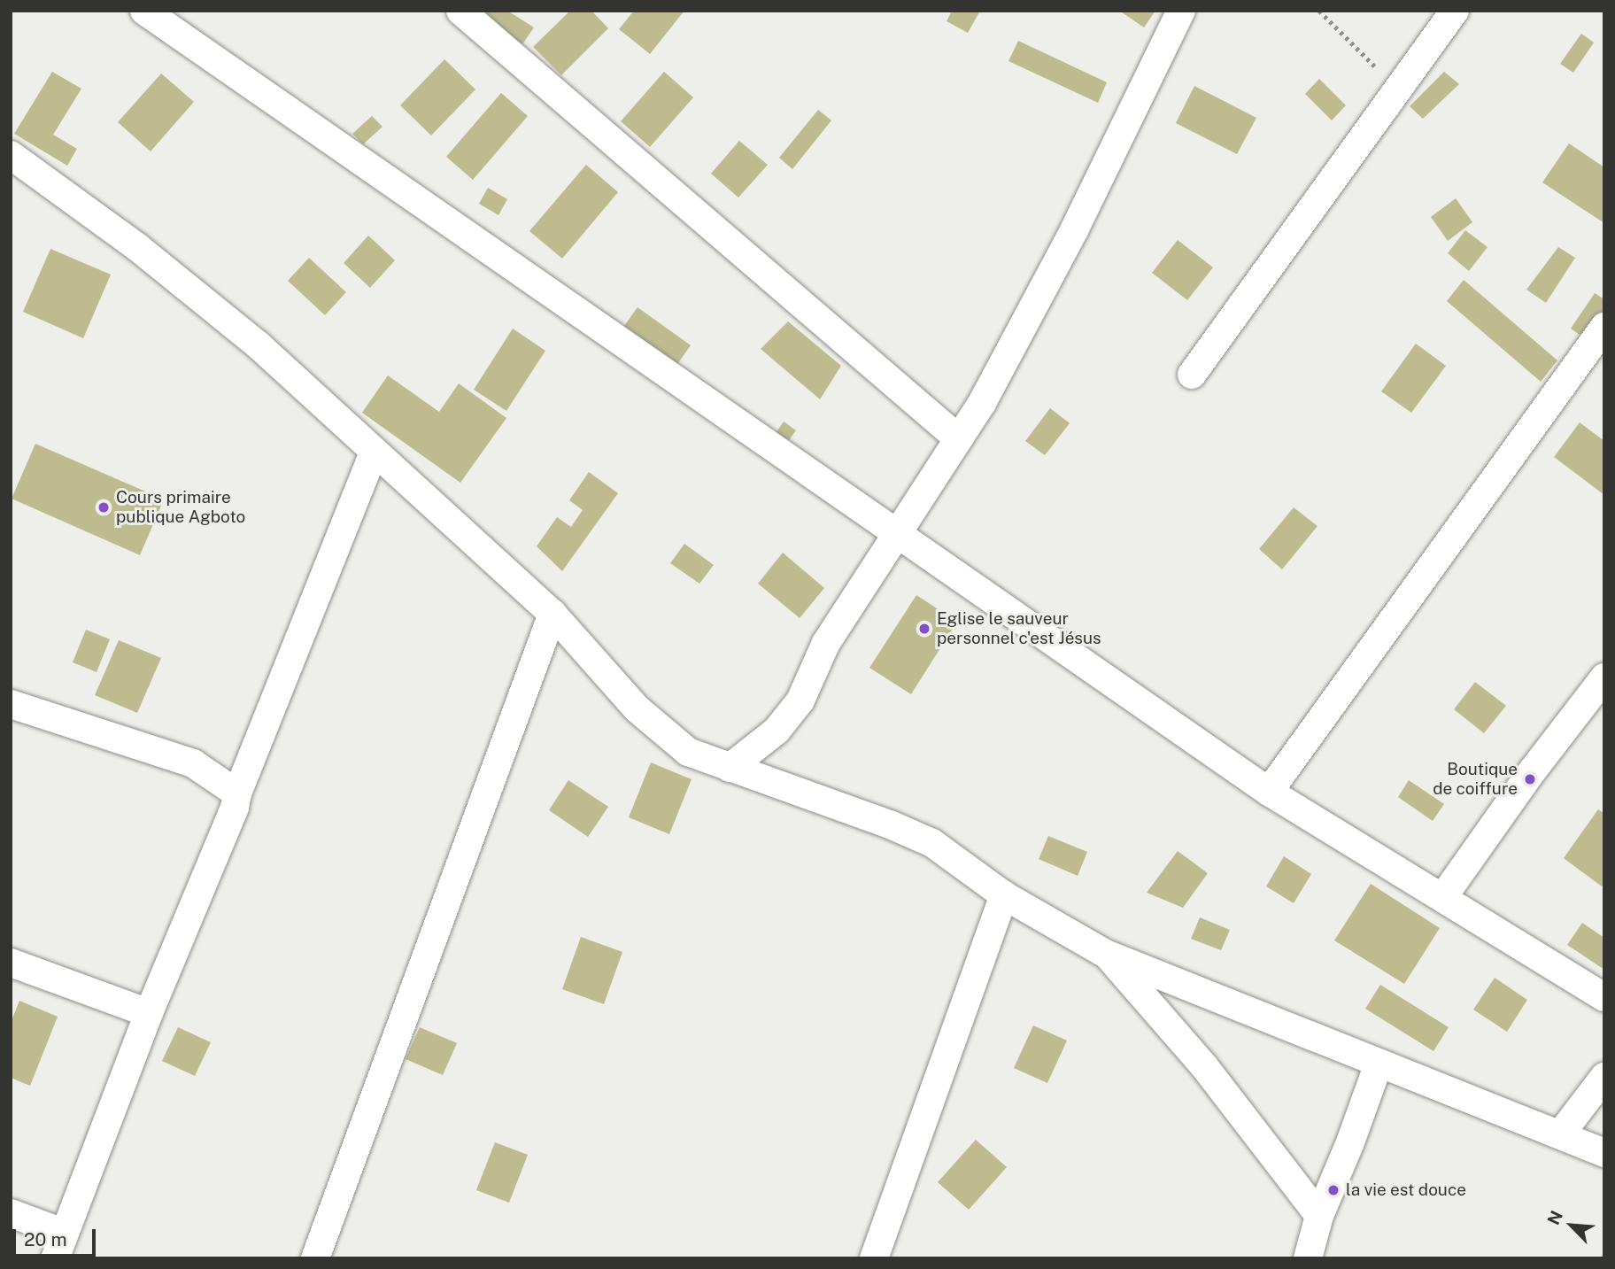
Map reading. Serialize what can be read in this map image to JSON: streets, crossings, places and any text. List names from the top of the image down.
{
  "places": [
    "Cours primaire publique Agboto",
    "Eglise le sauveur personnel c'est Jésus",
    "Boutique de coiffure",
    "la vie est douce"
  ],
  "scale_bar": "20 m",
  "north": "top left"
}
